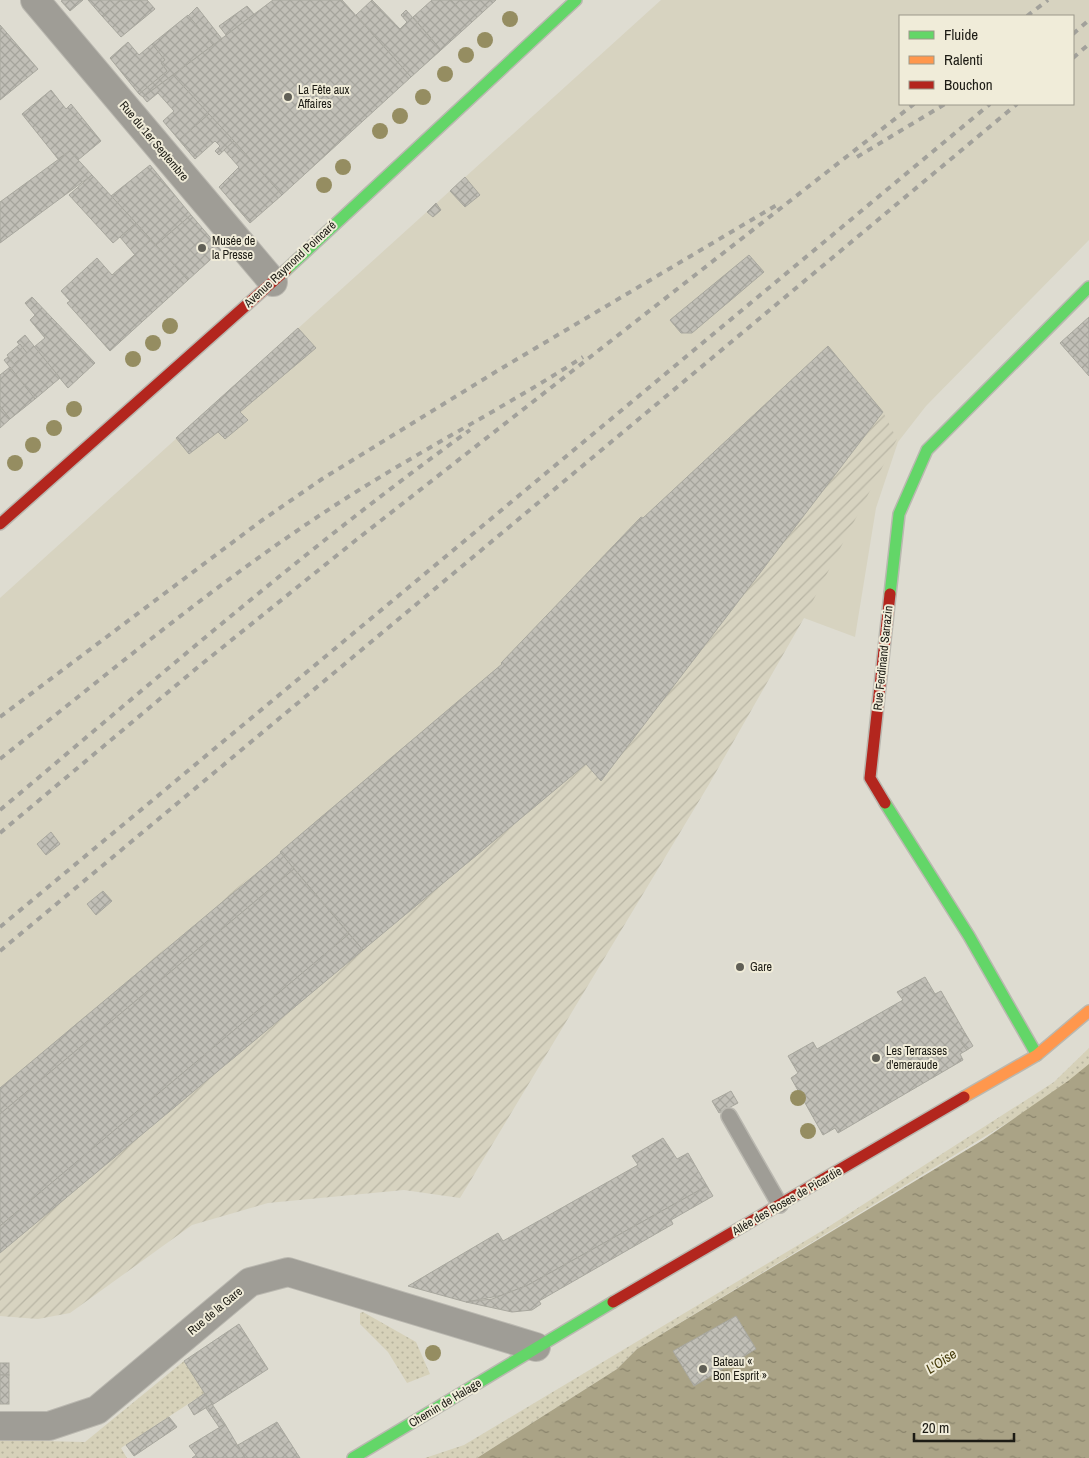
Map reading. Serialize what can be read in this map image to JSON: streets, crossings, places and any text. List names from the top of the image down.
{
  "streets": {
    "street": [
      "Rue du 1er Septembre",
      "Avenue Raymond Poincaré",
      "Rue Ferdinand Sarrazin",
      "Allée des Roses de Picardie",
      "Rue de la Gare",
      "Chemin de Halage"
    ]
  },
  "crossings": [
    ["Rue du 1er Septembre", "Avenue Raymond Poincaré"],
    ["Rue Ferdinand Sarrazin", "Allée des Roses de Picardie"],
    ["Allée des Roses de Picardie", "Rue de la Gare"],
    ["Allée des Roses de Picardie", "Chemin de Halage"],
    ["Rue de la Gare", "Chemin de Halage"]
  ],
  "water": ["L'Oise"],
  "places": [
    "La Fête aux Affaires",
    "Musée de la Presse",
    "Gare",
    "Les Terrasses d'emeraude",
    "Bateau « Bon Esprit »"
  ],
  "legend": ["Fluide", "Ralenti", "Bouchon"],
  "scale_bar": "20 m"
}
